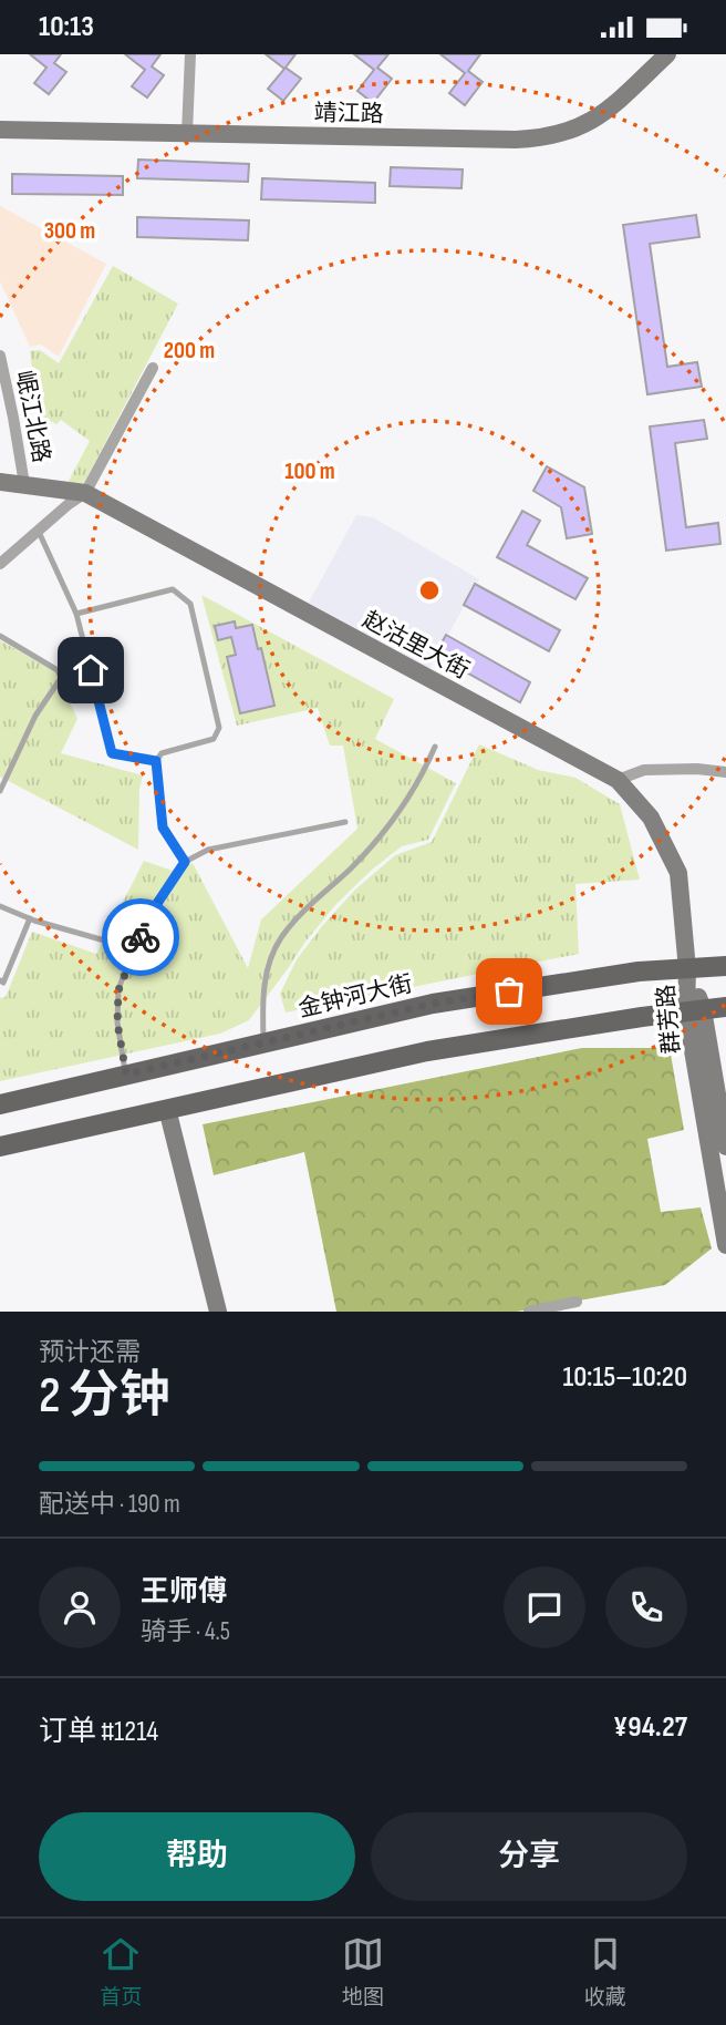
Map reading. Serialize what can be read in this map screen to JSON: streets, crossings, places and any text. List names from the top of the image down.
{
  "streets": {
    "main road": ["金钟河大街"],
    "street": [
      "靖江路",
      "岷江北路",
      "赵沽里大街",
      "群芳路"
    ]
  },
  "crossings": [
    ["岷江北路", "赵沽里大街"],
    ["赵沽里大街", "金钟河大街"],
    ["赵沽里大街", "群芳路"],
    ["金钟河大街", "群芳路"]
  ],
  "page": {
    "status": "10:13",
    "heading": ["2 分钟", "预计还需", "10:15–10:20"],
    "panel": [
      "王师傅",
      "骑手 · 4.5",
      "订单 #1214",
      "¥94.27"
    ],
    "bar": "配送中 · 190 m",
    "buttons": ["帮助", "分享"],
    "tabs": ["首页", "地图", "收藏"]
  },
  "rings": ["300 m", "200 m", "100 m"]
}
